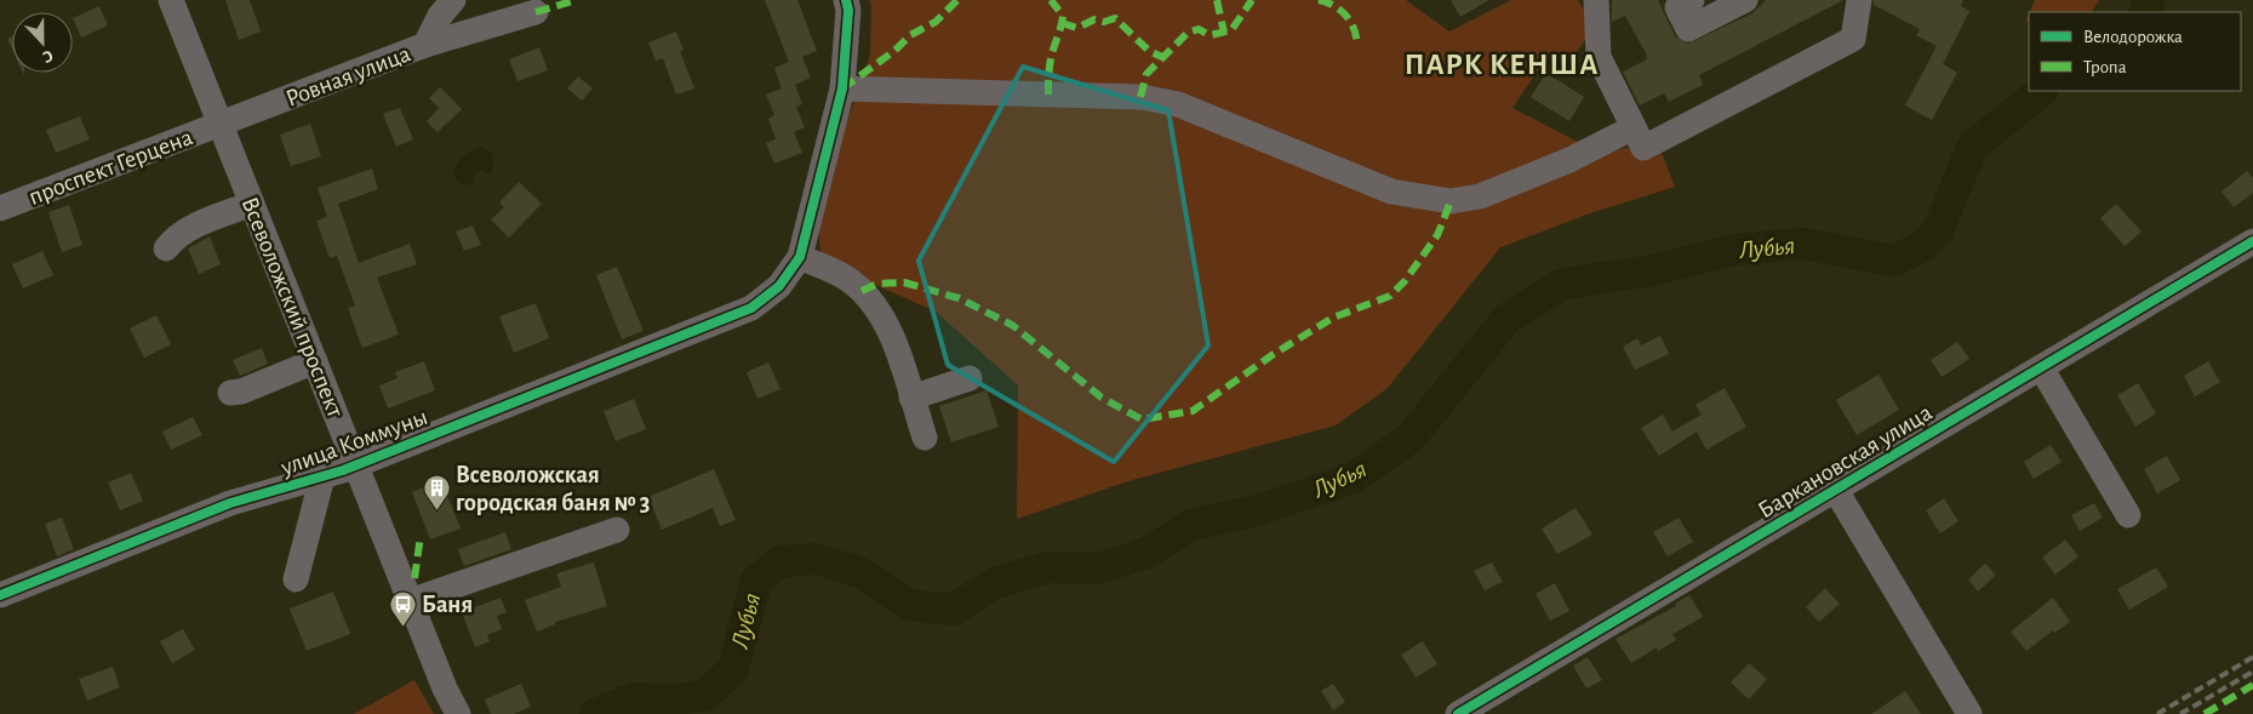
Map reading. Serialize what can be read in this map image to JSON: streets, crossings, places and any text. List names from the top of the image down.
{
  "streets": {
    "street": [
      "Ровная улица",
      "проспект Герцена",
      "Всеволожский проспект",
      "улица Коммуны",
      "Баркановская улица"
    ]
  },
  "crossings": [
    ["Ровная улица", "проспект Герцена"],
    ["Ровная улица", "Всеволожский проспект"],
    ["проспект Герцена", "Всеволожский проспект"],
    ["Всеволожский проспект", "улица Коммуны"]
  ],
  "districts": ["ПАРК КЕНША"],
  "water": ["Лубья"],
  "places": {
    "building": ["Всеволожская городская баня № 3"],
    "bus stop": ["Баня"]
  },
  "legend": ["Велодорожка", "Тропа"],
  "north": "bottom"
}
